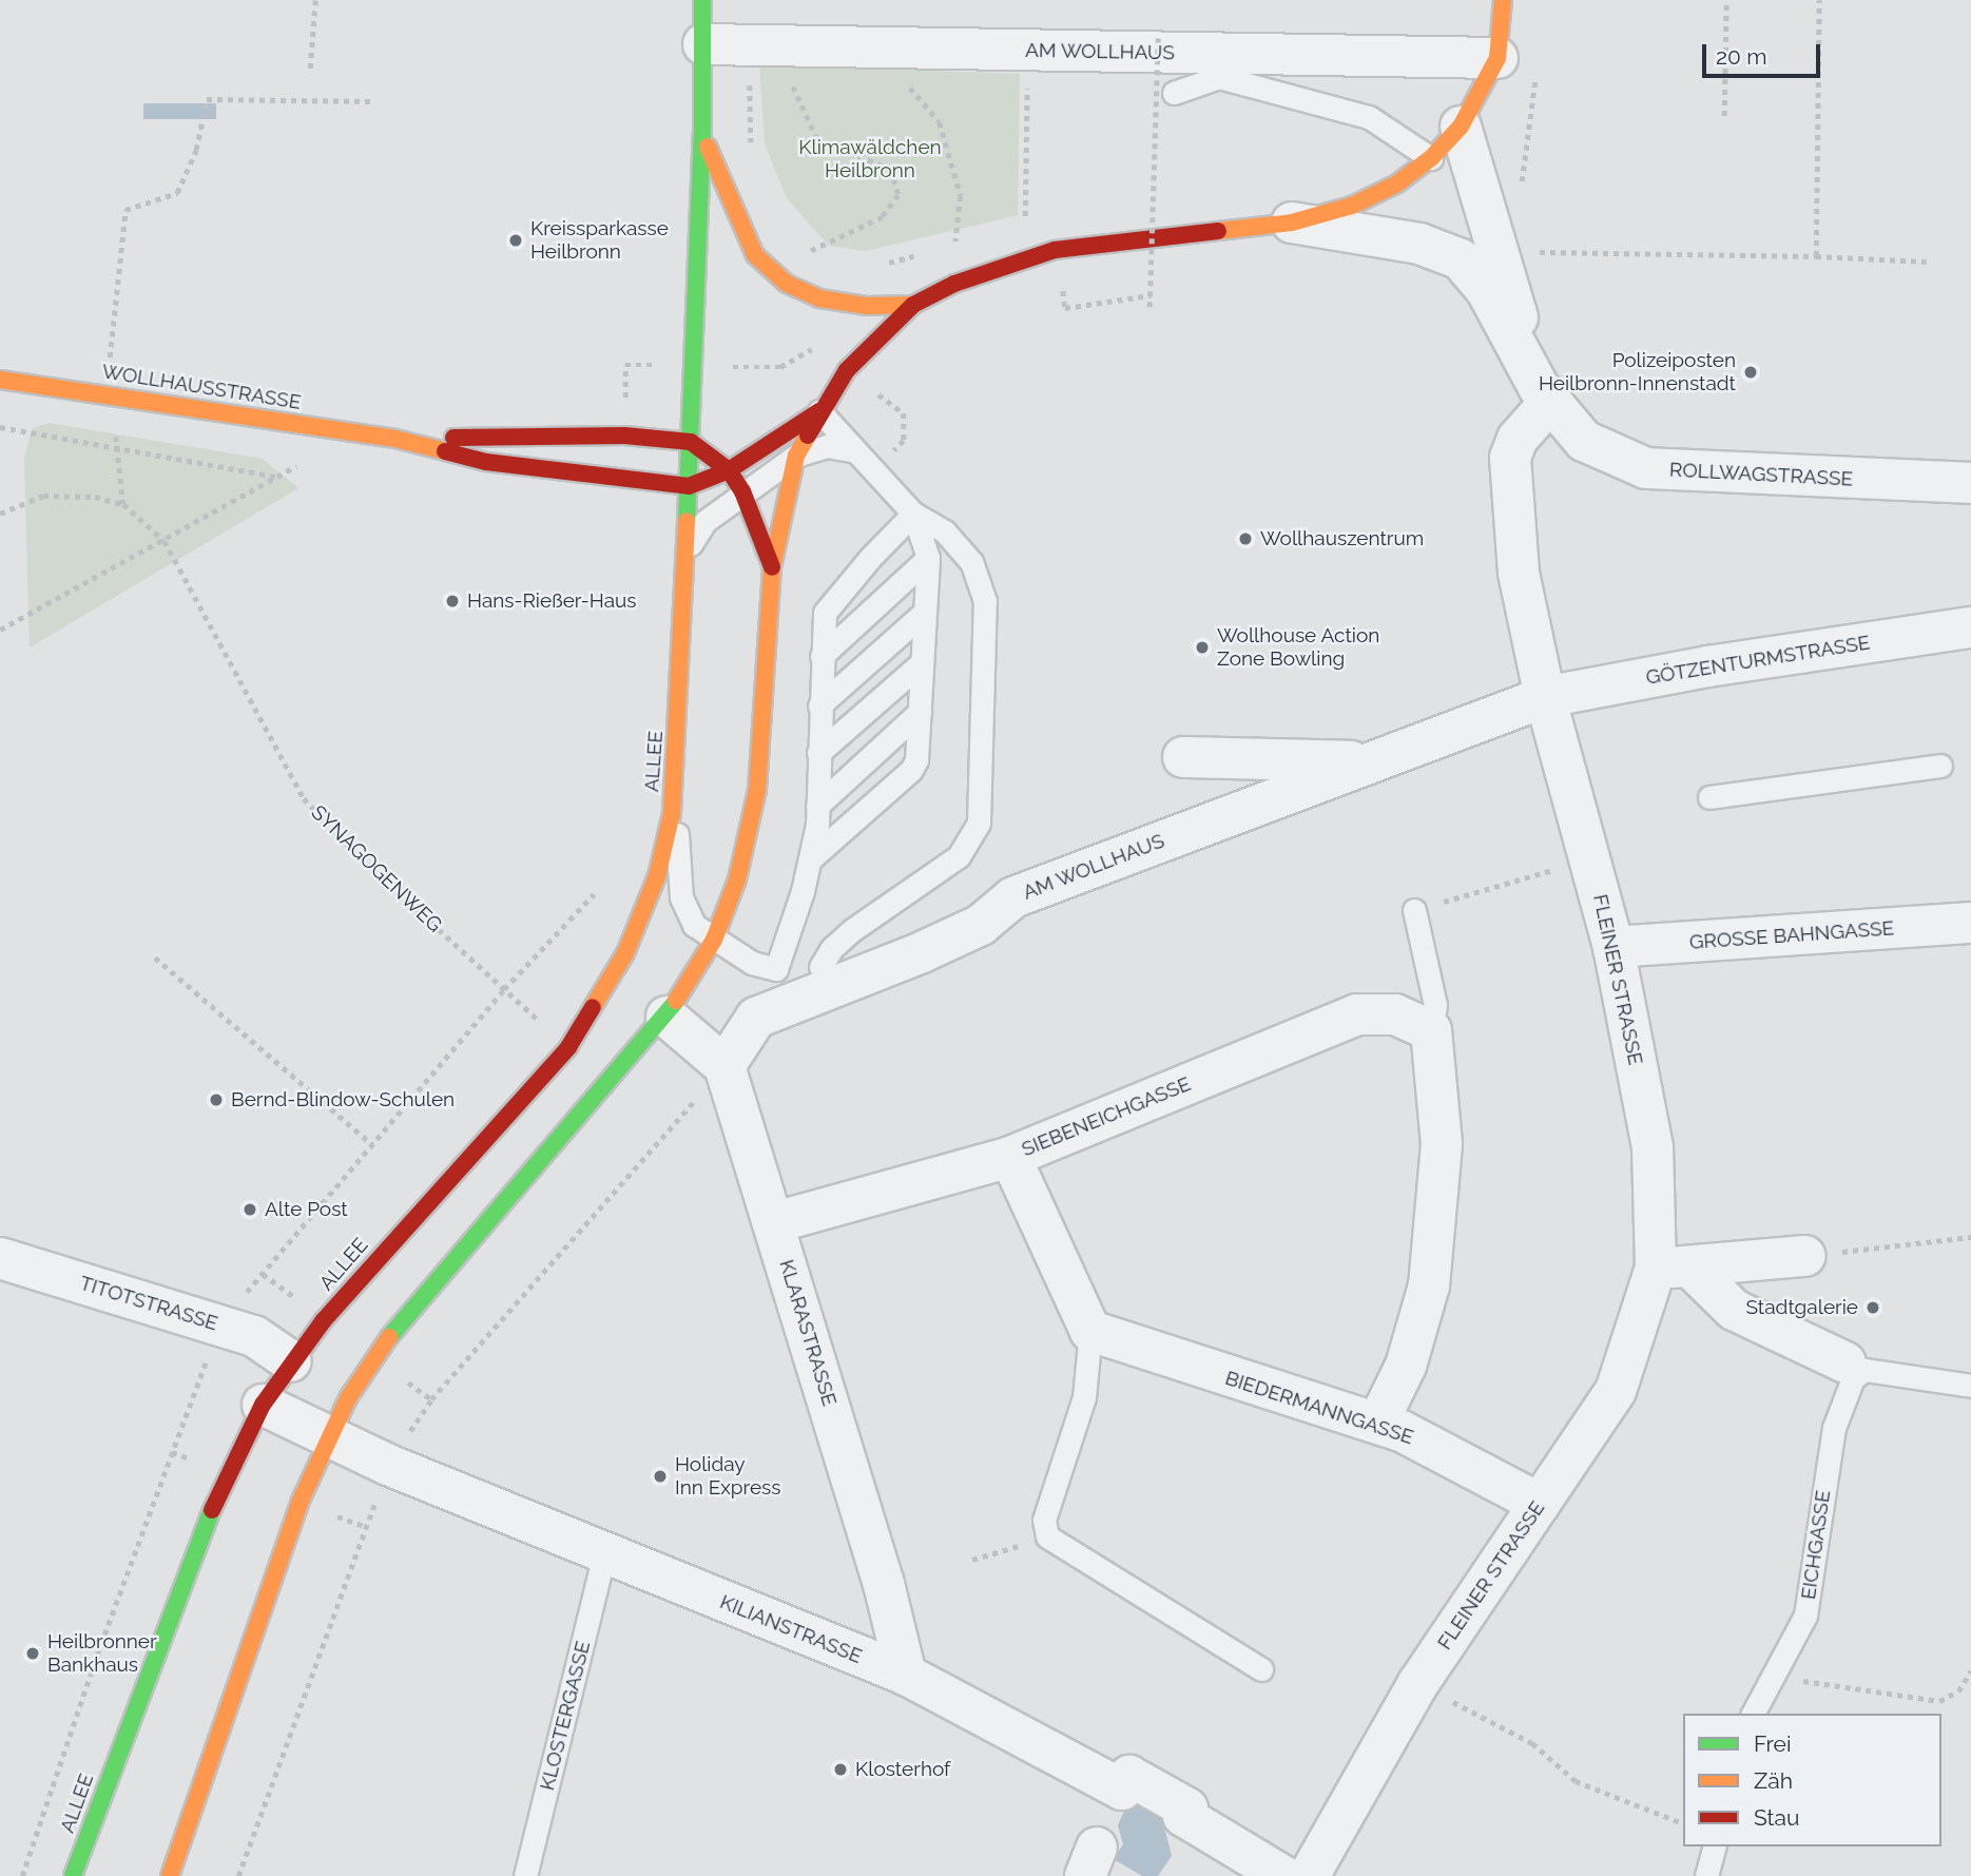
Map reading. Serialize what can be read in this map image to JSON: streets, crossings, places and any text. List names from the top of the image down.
{
  "streets": {
    "main road": ["WOLLHAUSSTRASSE", "ALLEE"],
    "street": [
      "AM WOLLHAUS",
      "ROLLWAGSTRASSE",
      "GÖTZENTURMSTRASSE",
      "GROSSE BAHNGASSE",
      "FLEINER STRASSE",
      "SIEBENEICHGASSE",
      "TITOTSTRASSE",
      "KLARASTRASSE",
      "BIEDERMANNGASSE",
      "KILIANSTRASSE"
    ],
    "lane": ["EICHGASSE", "KLOSTERGASSE"],
    "path": ["SYNAGOGENWEG"]
  },
  "crossings": [
    ["AM WOLLHAUS", "GÖTZENTURMSTRASSE"],
    ["AM WOLLHAUS", "FLEINER STRASSE"],
    ["AM WOLLHAUS", "KLARASTRASSE"],
    ["GÖTZENTURMSTRASSE", "FLEINER STRASSE"],
    ["ALLEE", "SYNAGOGENWEG"],
    ["ALLEE", "TITOTSTRASSE"],
    ["ALLEE", "KILIANSTRASSE"],
    ["GROSSE BAHNGASSE", "FLEINER STRASSE"],
    ["FLEINER STRASSE", "BIEDERMANNGASSE"],
    ["SIEBENEICHGASSE", "KLARASTRASSE"],
    ["KLARASTRASSE", "KILIANSTRASSE"],
    ["KILIANSTRASSE", "KLOSTERGASSE"]
  ],
  "parks": ["Klimawäldchen Heilbronn"],
  "places": [
    "Kreissparkasse Heilbronn",
    "Polizeiposten Heilbronn-Innenstadt",
    "Wollhauszentrum",
    "Hans-Rießer-Haus",
    "Wollhouse Action Zone Bowling",
    "Bernd-Blindow-Schulen",
    "Alte Post",
    "Stadtgalerie",
    "Holiday Inn Express",
    "Heilbronner Bankhaus",
    "Klosterhof"
  ],
  "legend": ["Frei", "Zäh", "Stau"],
  "scale_bar": "20 m"
}
